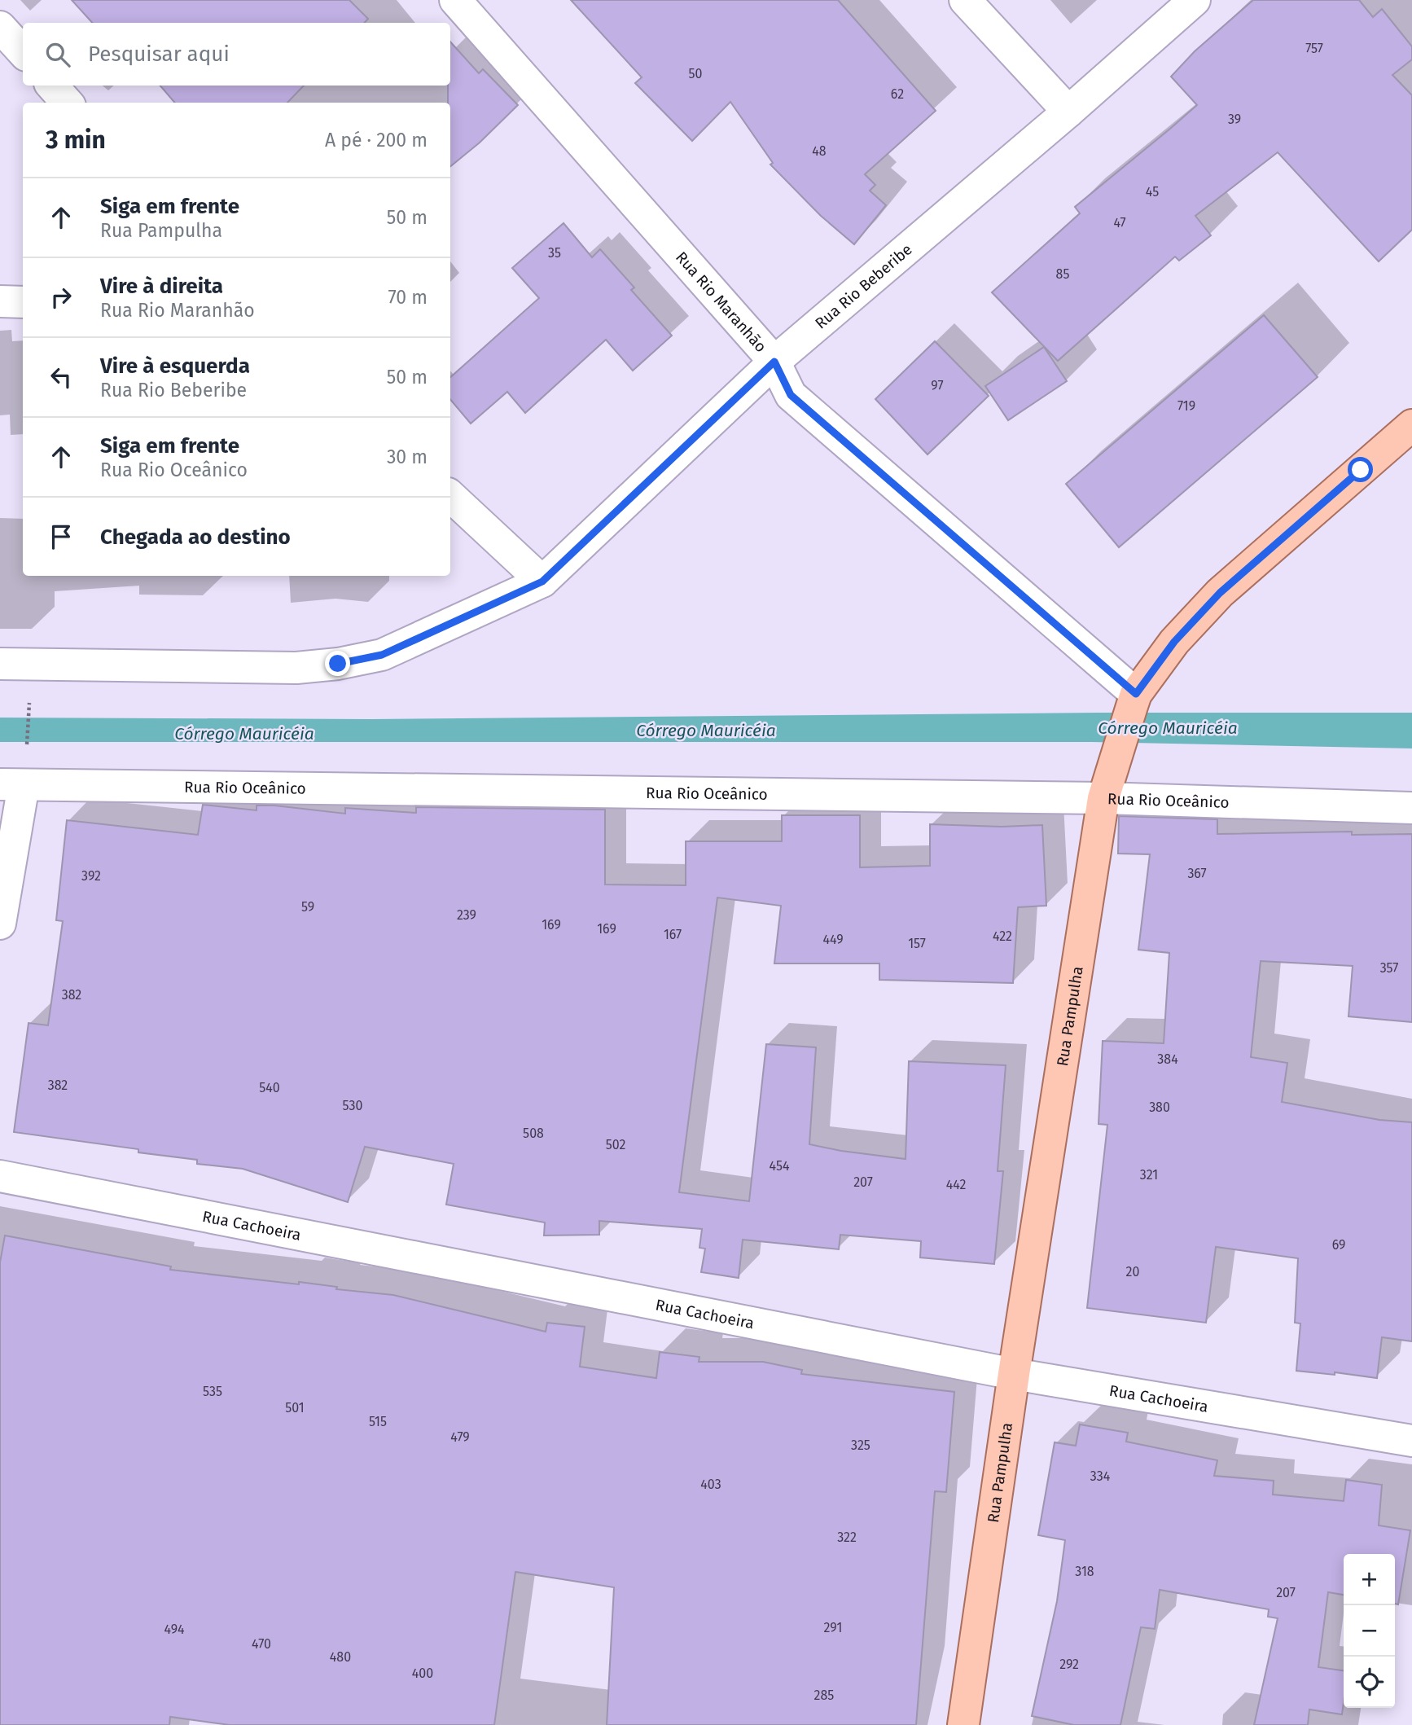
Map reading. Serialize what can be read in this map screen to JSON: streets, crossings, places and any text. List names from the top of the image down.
{
  "streets": {
    "main road": ["Rua Pampulha"],
    "street": [
      "Rua Rio Beberibe",
      "Rua Rio Maranhão",
      "Rua Rio Oceânico",
      "Rua Cachoeira"
    ]
  },
  "crossings": [
    ["Rua Rio Beberibe", "Rua Rio Maranhão"],
    ["Rua Rio Maranhão", "Rua Pampulha"],
    ["Rua Rio Oceânico", "Rua Pampulha"],
    ["Rua Pampulha", "Rua Cachoeira"]
  ],
  "water": ["Córrego Mauricéia"],
  "house_numbers": [
    "757",
    "50",
    "62",
    "39",
    "48",
    "45",
    "47",
    "35",
    "85",
    "97",
    "719",
    "367",
    "392",
    "59",
    "239",
    "169",
    "169",
    "167",
    "422",
    "449",
    "157",
    "357",
    "382",
    "384",
    "382",
    "540",
    "530",
    "380",
    "508",
    "502",
    "454",
    "321",
    "207",
    "442",
    "69",
    "20",
    "535",
    "501",
    "515",
    "479",
    "325",
    "334",
    "403",
    "322",
    "318",
    "207",
    "291",
    "494",
    "470",
    "480",
    "292",
    "400",
    "285"
  ],
  "page": {
    "search": "Pesquisar aqui",
    "heading": ["3 min", "A pé · 200 m"],
    "list": [
      ["Siga em frente", "Rua Pampulha", "50 m"],
      ["Vire à direita", "Rua Rio Maranhão", "70 m"],
      ["Vire à esquerda", "Rua Rio Beberibe", "50 m"],
      ["Siga em frente", "Rua Rio Oceânico", "30 m"],
      "Chegada ao destino"
    ],
    "map_buttons": ["+", "−"]
  }
}
